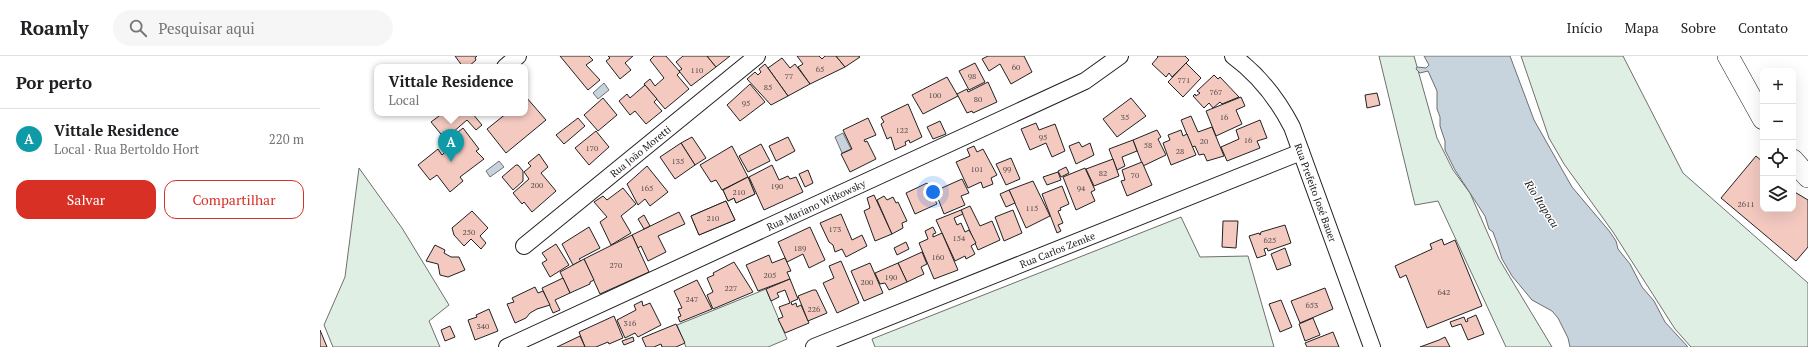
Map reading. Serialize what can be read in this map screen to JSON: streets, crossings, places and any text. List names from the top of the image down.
{
  "streets": {
    "street": [
      "Rua João Moretti",
      "Rua Prefeito José Bauer",
      "Rua Mariano Witkowsky",
      "Rua Carlos Zemke"
    ]
  },
  "crossings": [
    ["Rua Prefeito José Bauer", "Rua Carlos Zemke"]
  ],
  "water": ["Rio Itapocu"],
  "house_numbers": [
    "60",
    "65",
    "110",
    "77",
    "98",
    "771",
    "85",
    "767",
    "100",
    "80",
    "95",
    "35",
    "16",
    "122",
    "95",
    "16",
    "20",
    "58",
    "170",
    "28",
    "135",
    "101",
    "99",
    "82",
    "70",
    "200",
    "190",
    "165",
    "94",
    "210",
    "2611",
    "115",
    "210",
    "173",
    "250",
    "154",
    "625",
    "189",
    "160",
    "270",
    "205",
    "190",
    "200",
    "227",
    "642",
    "247",
    "653",
    "226",
    "316",
    "340"
  ],
  "page": {
    "header": "Roamly",
    "search": "Pesquisar aqui",
    "nav": [
      "Início",
      "Mapa",
      "Sobre",
      "Contato"
    ],
    "heading": "Por perto",
    "popup": ["Vittale Residence", "Local"],
    "map_buttons": ["+", "−"],
    "list": [
      {
        "mark": "A",
        "name": "Vittale Residence",
        "note": "Local · Rua Bertoldo Hort",
        "value": "220 m"
      }
    ],
    "pins": "A",
    "buttons": ["Salvar", "Compartilhar"]
  }
}
